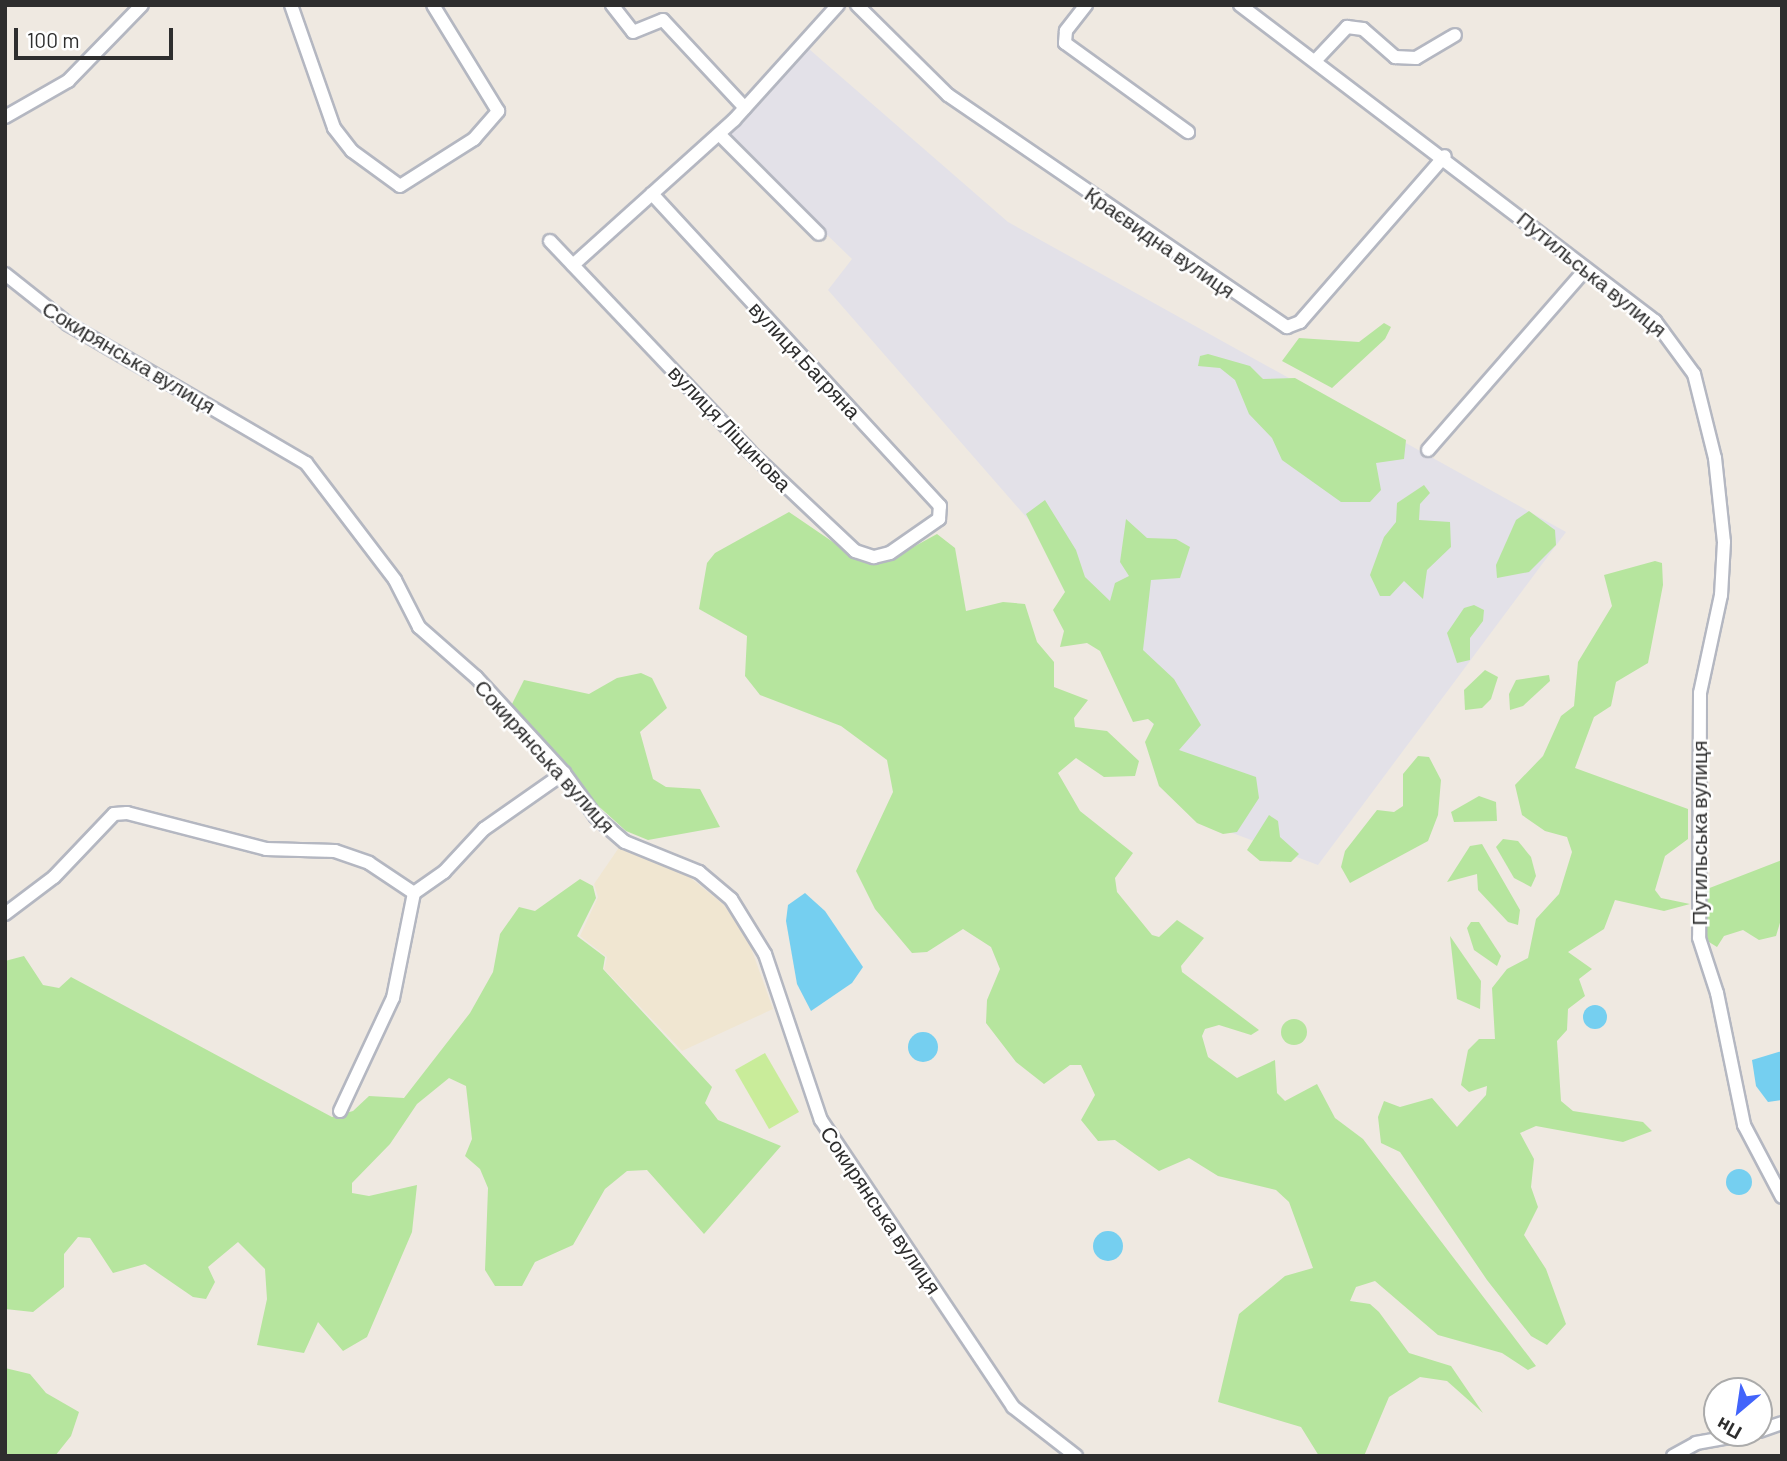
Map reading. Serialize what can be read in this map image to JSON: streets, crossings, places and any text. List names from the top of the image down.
{
  "streets": {
    "street": [
      "Краєвидна вулиця",
      "Путильська вулиця",
      "Сокирянська вулиця",
      "вулиця Багряна",
      "вулиця Ліщинова"
    ]
  },
  "crossings": [
    ["Краєвидна вулиця", "Путильська вулиця"],
    ["вулиця Багряна", "вулиця Ліщинова"]
  ],
  "scale_bar": "100 m",
  "north": "bottom left"
}
